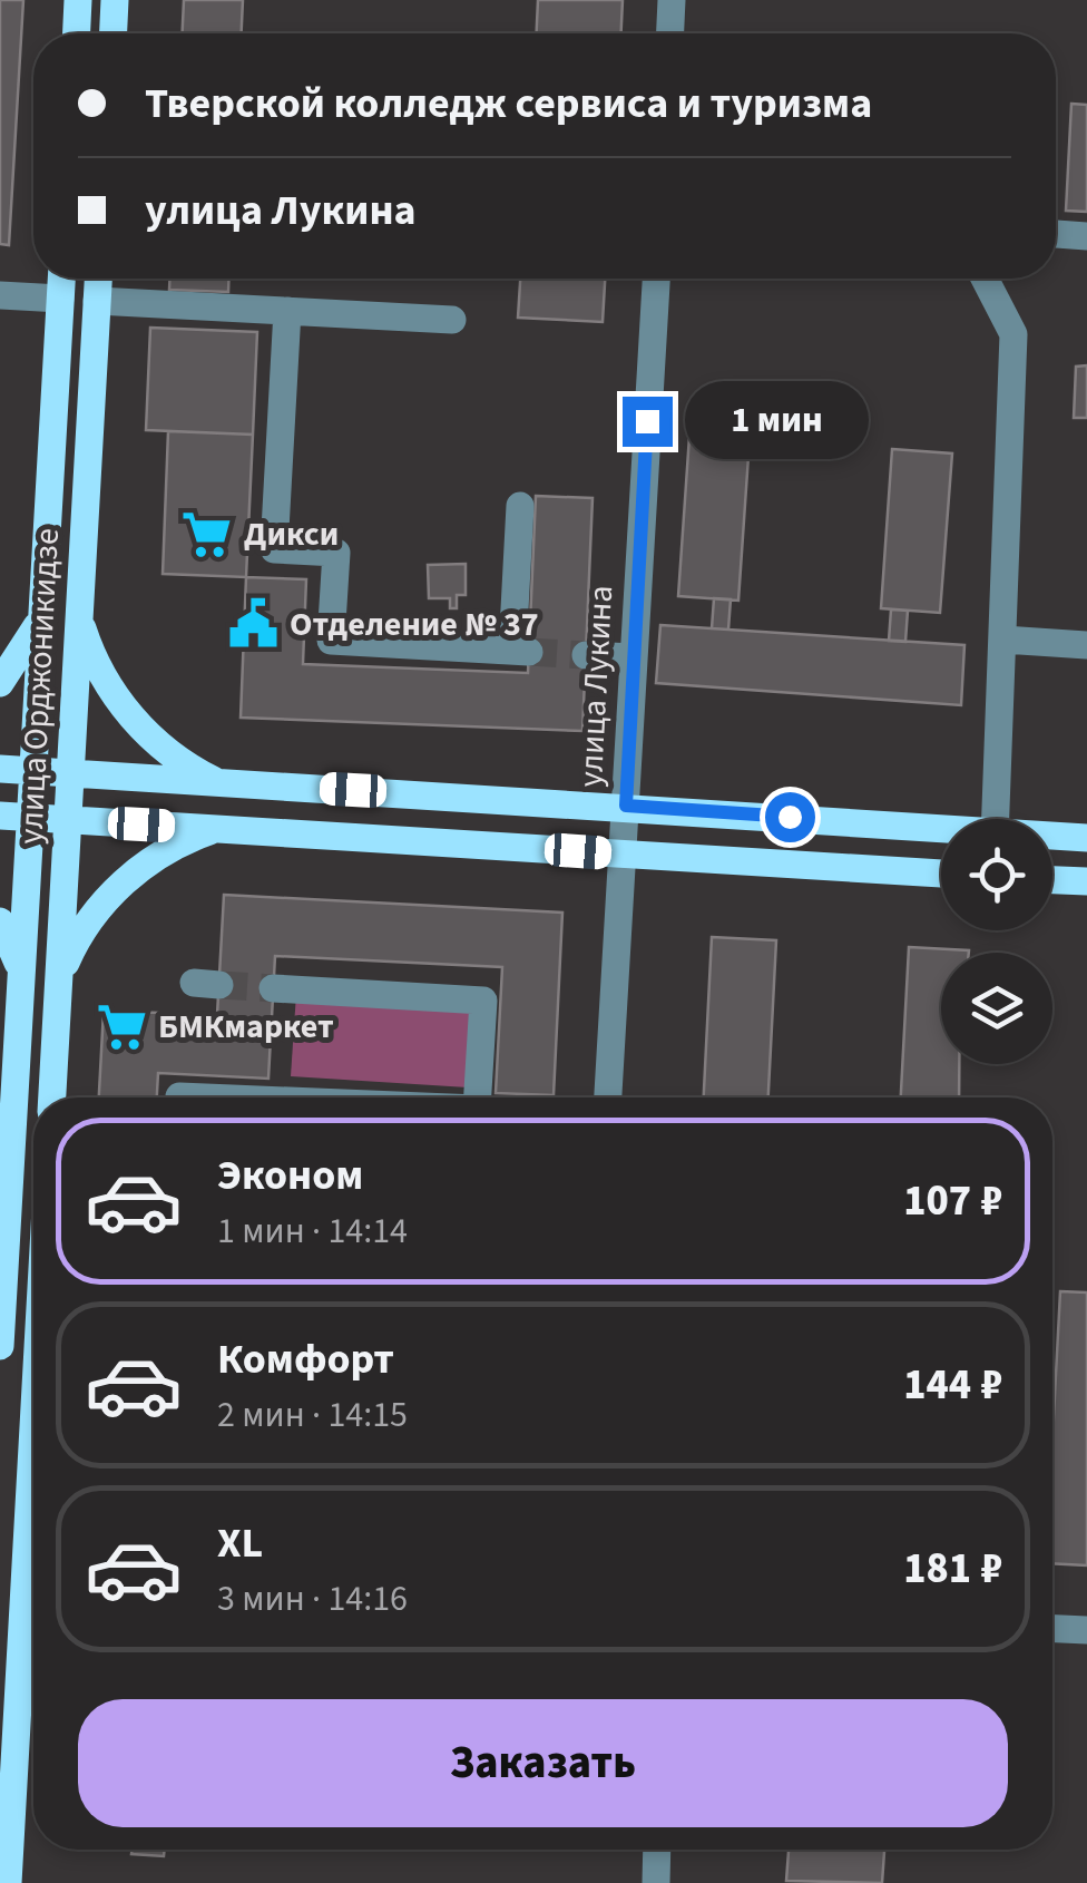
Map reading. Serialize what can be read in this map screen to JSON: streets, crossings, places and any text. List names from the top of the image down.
{
  "streets": {
    "main road": ["улица Орджоникидзе"],
    "street": ["улица Лукина"]
  },
  "places": {
    "supermarket": ["Дикси", "БМКмаркет"],
    "public building": ["Отделение № 37"]
  },
  "page": {
    "banner": ["Тверской колледж сервиса и туризма", "улица Лукина"],
    "bubble": "1 мин",
    "list": [
      {
        "name": "Эконом",
        "note": "1 мин · 14:14",
        "value": "107 ₽"
      },
      {
        "name": "Комфорт",
        "note": "2 мин · 14:15",
        "value": "144 ₽"
      },
      {
        "name": "XL",
        "note": "3 мин · 14:16",
        "value": "181 ₽"
      }
    ],
    "buttons": "Заказать"
  }
}
